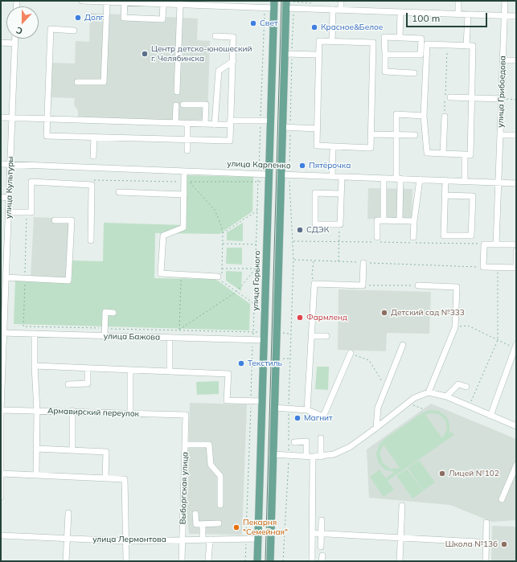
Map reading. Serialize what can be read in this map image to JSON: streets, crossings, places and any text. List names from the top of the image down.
{
  "streets": {
    "main road": ["улица Карпенко", "улица Горького"],
    "street": [
      "улица Грибоедова",
      "улица Культуры",
      "улица Бажова",
      "Армавирский переулок",
      "Выборгская улица",
      "улица Лермонтова"
    ]
  },
  "crossings": [
    ["улица Грибоедова", "улица Карпенко"],
    ["улица Карпенко", "улица Культуры"],
    ["улица Карпенко", "улица Горького"],
    ["улица Культуры", "улица Бажова"],
    ["улица Культуры", "Армавирский переулок"],
    ["улица Горького", "улица Бажова"],
    ["улица Горького", "улица Лермонтова"],
    ["Армавирский переулок", "Выборгская улица"],
    ["Выборгская улица", "улица Лермонтова"]
  ],
  "places": [
    "Долг",
    "Свет",
    "Красное&Белое",
    "Центр детско-юношеский г. Челябинска",
    "Пятёрочка",
    "СДЭК",
    "Детский сад №333",
    "Фармленд",
    "Текстиль",
    "Магнит",
    "Лицей №102",
    "Пекарня \"Семейная\"",
    "Школа №136"
  ],
  "scale_bar": "100 m",
  "north": "bottom"
}
